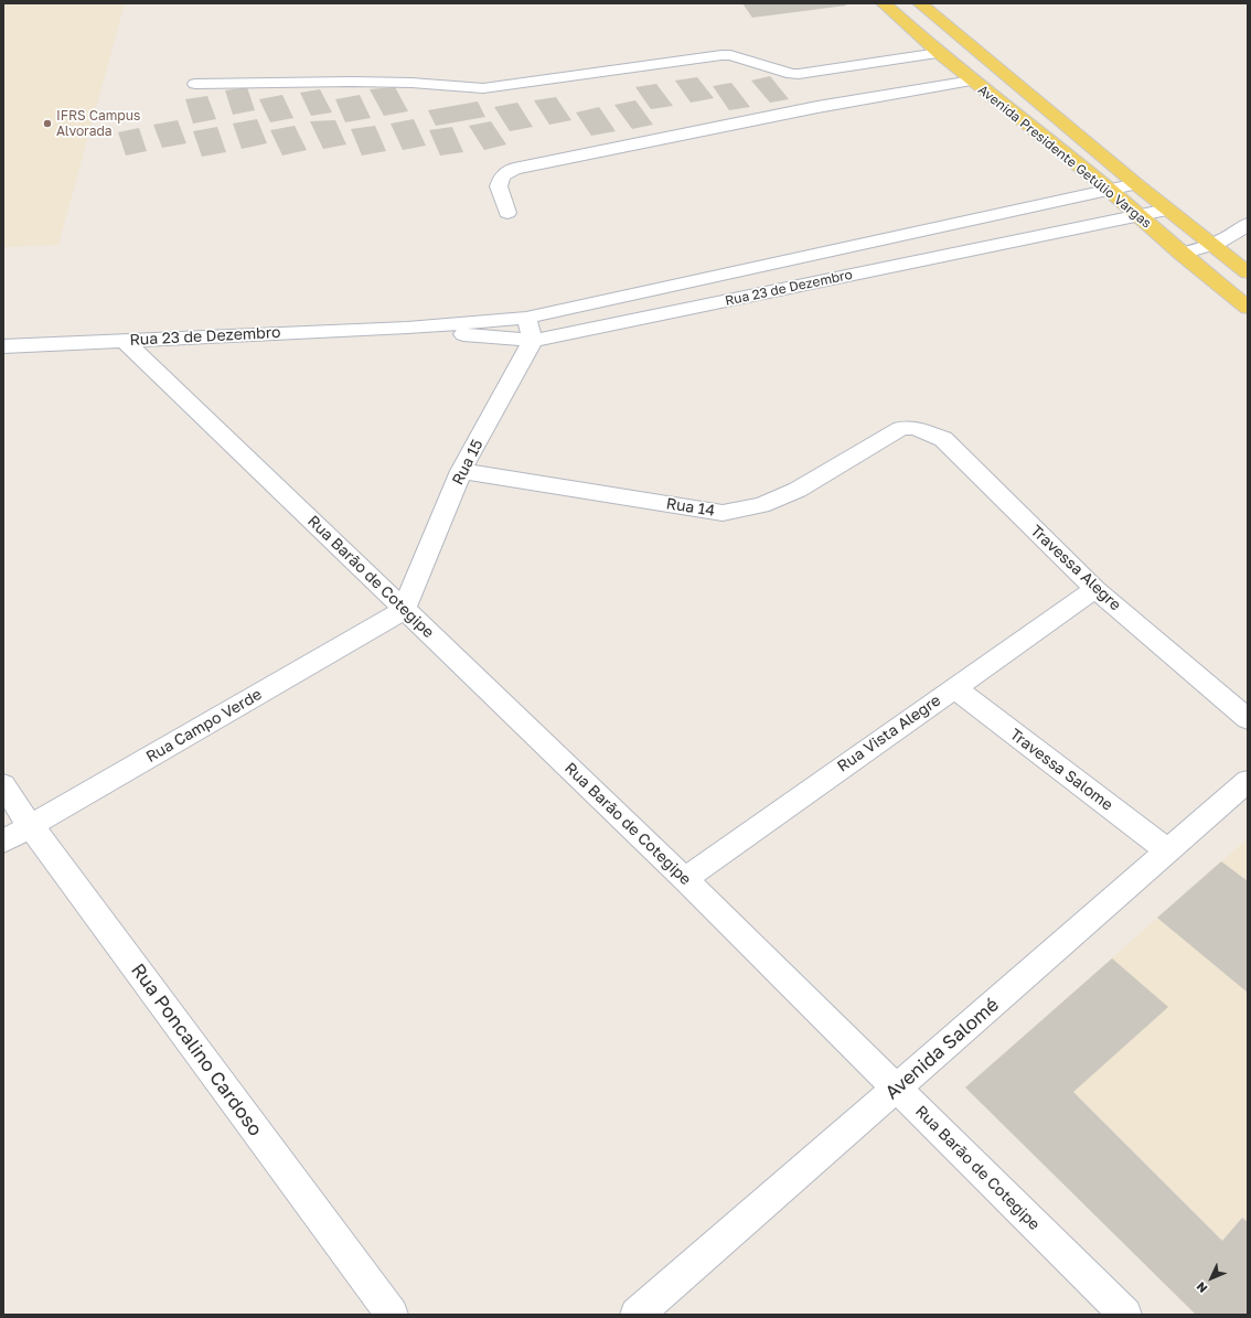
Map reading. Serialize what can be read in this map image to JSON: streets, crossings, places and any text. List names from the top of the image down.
{
  "streets": {
    "main road": ["Avenida Presidente Getúlio Vargas"],
    "street": [
      "Rua 23 de Dezembro",
      "Rua 15",
      "Rua 14",
      "Travessa Alegre",
      "Rua Barão de Cotegipe",
      "Rua Campo Verde",
      "Rua Vista Alegre",
      "Travessa Salome",
      "Avenida Salomé",
      "Rua Poncalino Cardoso"
    ]
  },
  "crossings": [
    ["Avenida Presidente Getúlio Vargas", "Rua 23 de Dezembro"],
    ["Rua 23 de Dezembro", "Rua 15"],
    ["Rua 23 de Dezembro", "Rua Barão de Cotegipe"],
    ["Rua 15", "Rua 14"],
    ["Rua 15", "Rua Barão de Cotegipe"],
    ["Rua 15", "Rua Campo Verde"],
    ["Rua 14", "Travessa Alegre"],
    ["Travessa Alegre", "Rua Vista Alegre"],
    ["Rua Barão de Cotegipe", "Rua Campo Verde"],
    ["Rua Barão de Cotegipe", "Rua Vista Alegre"],
    ["Rua Barão de Cotegipe", "Avenida Salomé"],
    ["Rua Campo Verde", "Rua Poncalino Cardoso"],
    ["Rua Vista Alegre", "Travessa Salome"],
    ["Travessa Salome", "Avenida Salomé"]
  ],
  "places": ["IFRS Campus Alvorada"],
  "north": "bottom left"
}
